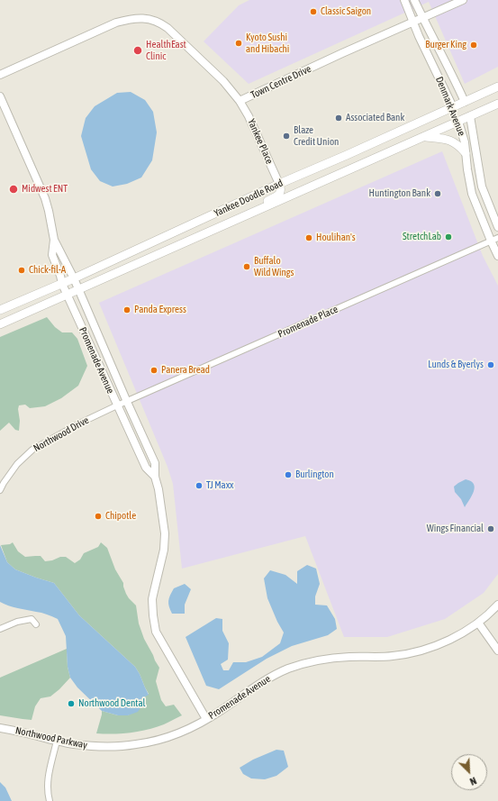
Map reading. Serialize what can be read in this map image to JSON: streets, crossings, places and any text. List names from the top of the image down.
{
  "streets": {
    "main road": ["Denmark Avenue", "Yankee Doodle Road"],
    "street": [
      "Town Centre Drive",
      "Yankee Place",
      "Promenade Place",
      "Promenade Avenue",
      "Northwood Drive",
      "Northwood Parkway"
    ]
  },
  "crossings": [
    ["Town Centre Drive", "Denmark Avenue"],
    ["Town Centre Drive", "Yankee Place"],
    ["Denmark Avenue", "Yankee Doodle Road"],
    ["Denmark Avenue", "Promenade Place"],
    ["Yankee Place", "Yankee Doodle Road"],
    ["Yankee Doodle Road", "Promenade Avenue"],
    ["Promenade Place", "Promenade Avenue"],
    ["Promenade Place", "Northwood Drive"],
    ["Promenade Avenue", "Northwood Drive"],
    ["Promenade Avenue", "Northwood Parkway"]
  ],
  "places": [
    "Classic Saigon",
    "Kyoto Sushi and Hibachi",
    "Burger King",
    "HealthEast Clinic",
    "Associated Bank",
    "Blaze Credit Union",
    "Midwest ENT",
    "Huntington Bank",
    "StretchLab",
    "Houlihan's",
    "Buffalo Wild Wings",
    "Chick-fil-A",
    "Panda Express",
    "Lunds & Byerlys",
    "Panera Bread",
    "Burlington",
    "TJ Maxx",
    "Chipotle",
    "Wings Financial",
    "Northwood Dental"
  ],
  "north": "bottom right"
}
